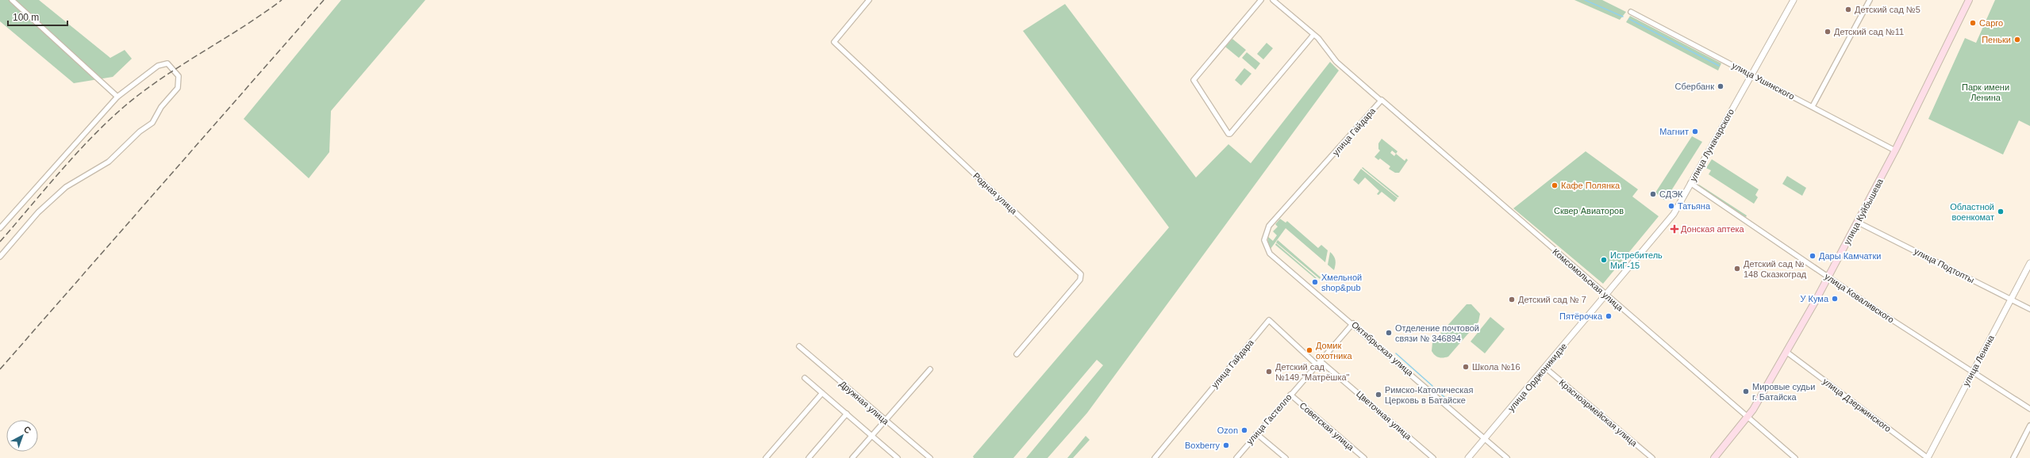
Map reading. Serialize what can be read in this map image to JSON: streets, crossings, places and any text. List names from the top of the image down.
{
  "streets": {
    "main road": ["улица Куйбышева"],
    "street": [
      "улица Ушинского",
      "улица Гайдара",
      "улица Луначарского",
      "Родная улица",
      "улица Подтопты",
      "Комсомольская улица",
      "улица Коваливского",
      "Октябрьская улица",
      "улица Ленина",
      "улица Орджоникидзе",
      "Дружная улица",
      "улица Дзержинского",
      "Красноармейская улица",
      "Цветочная улица",
      "улица Гастелло",
      "Советская улица"
    ]
  },
  "crossings": [
    ["улица Ушинского", "улица Луначарского"],
    ["улица Ушинского", "улица Куйбышева"],
    ["улица Гайдара", "Комсомольская улица"],
    ["улица Гайдара", "Октябрьская улица"],
    ["улица Гайдара", "Цветочная улица"],
    ["улица Гайдара", "улица Гастелло"],
    ["улица Луначарского", "Комсомольская улица"],
    ["улица Луначарского", "улица Коваливского"],
    ["улица Луначарского", "улица Орджоникидзе"],
    ["улица Куйбышева", "улица Подтопты"],
    ["улица Куйбышева", "Комсомольская улица"],
    ["улица Куйбышева", "улица Коваливского"],
    ["улица Куйбышева", "улица Дзержинского"],
    ["улица Подтопты", "улица Ленина"],
    ["Комсомольская улица", "улица Орджоникидзе"],
    ["улица Коваливского", "улица Ленина"],
    ["Октябрьская улица", "улица Орджоникидзе"],
    ["Октябрьская улица", "улица Гастелло"],
    ["улица Ленина", "улица Дзержинского"],
    ["улица Орджоникидзе", "Красноармейская улица"],
    ["Цветочная улица", "улица Гастелло"],
    ["улица Гастелло", "Советская улица"]
  ],
  "parks": ["Парк имени Ленина", "Сквер Авиаторов"],
  "places": {
    "other": [
      "Детский сад №5",
      "Сарго",
      "Детский сад №11",
      "Пеньки",
      "Сбербанк",
      "Магнит",
      "Кафе Полянка",
      "СДЭК",
      "Татьяна",
      "Областной военкомат",
      "Дары Камчатки",
      "Истребитель МиГ-15",
      "Детский сад № 148 Сказкоград",
      "Хмельной shop&pub",
      "У Кума",
      "Детский сад № 7",
      "Пятёрочка",
      "Отделение почтовой связи № 346894",
      "Домик охотника",
      "Школа №16",
      "Детский сад №149 \"Матрёшка\"",
      "Мировые судьи г. Батайска",
      "Римско-Католическая Церковь в Батайске",
      "Ozon",
      "Boxberry"
    ],
    "health": ["Донская аптека"]
  },
  "scale_bar": "100 m",
  "north": "top right"
}
